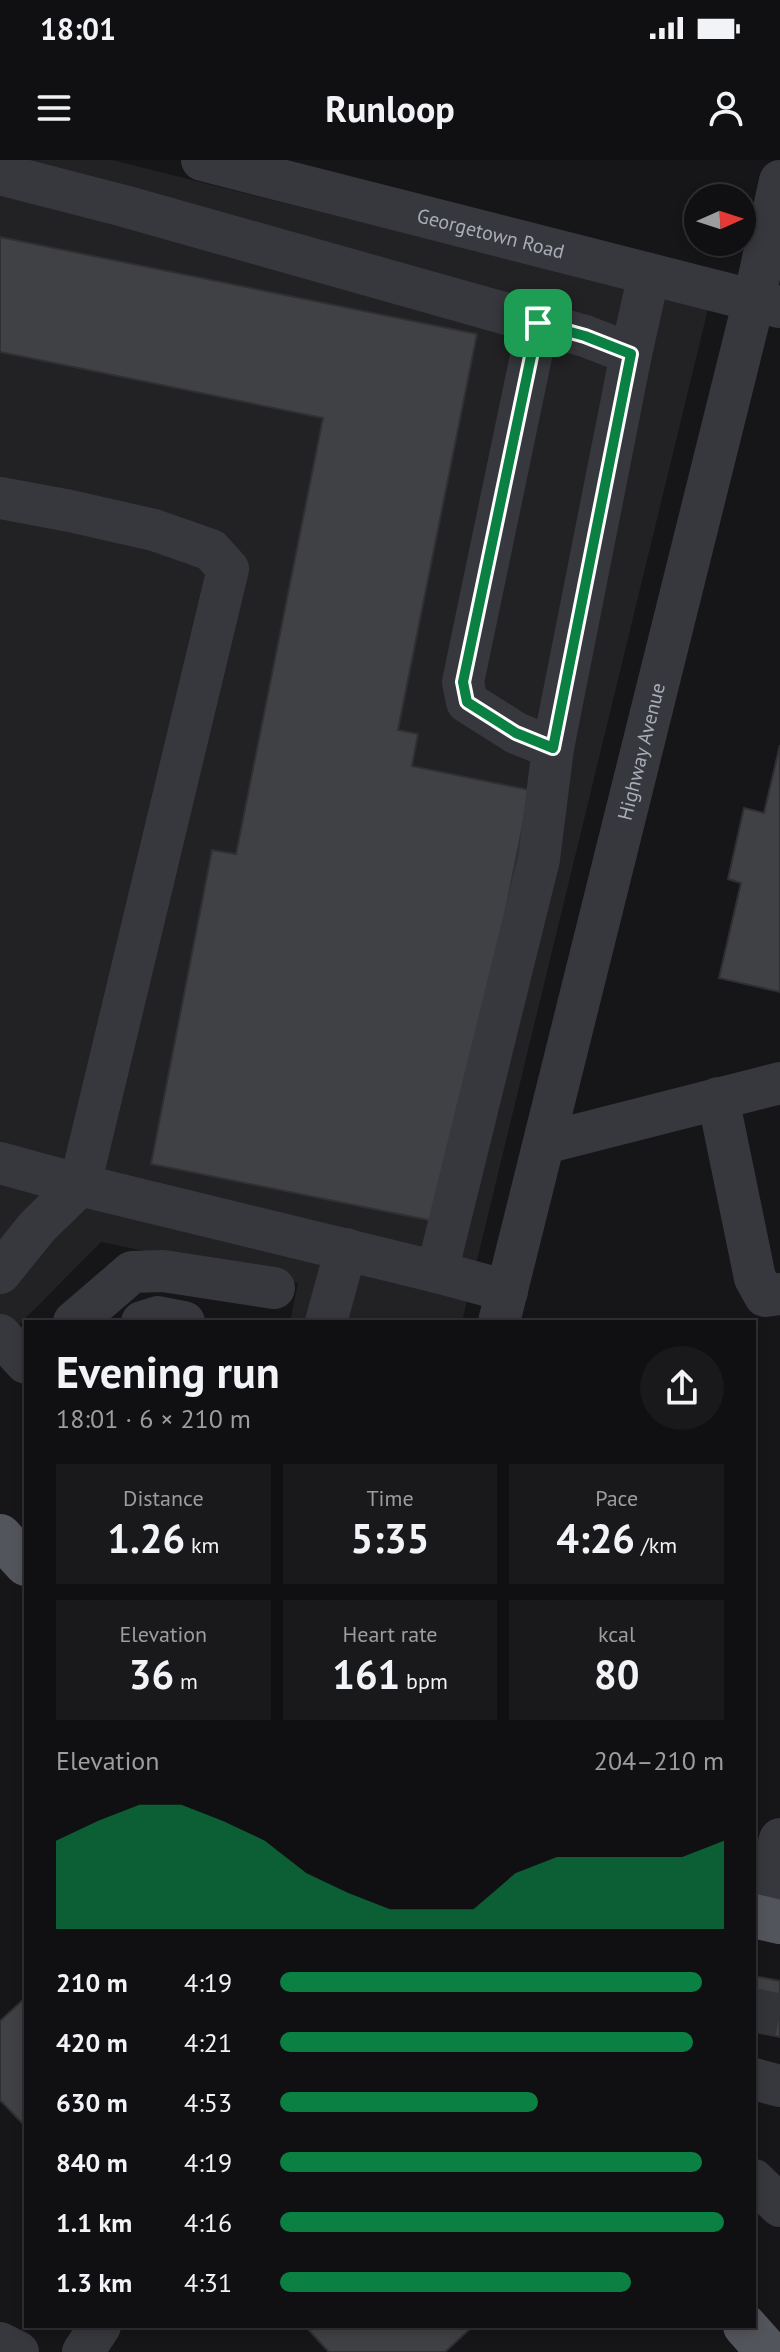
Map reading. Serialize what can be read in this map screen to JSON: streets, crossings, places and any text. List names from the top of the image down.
{
  "streets": {
    "street": ["Georgetown Road", "Highway Avenue"]
  },
  "crossings": [
    ["Georgetown Road", "Highway Avenue"]
  ],
  "north": "right",
  "page": {
    "status": "18:01",
    "header": "Runloop",
    "heading": ["Evening run", "18:01 · 6 × 210 m"],
    "stats": [
      ["Distance", "1.26 km"],
      ["Time", "5:35"],
      ["Pace", "4:26 /km"],
      ["Elevation", "36 m"],
      ["Heart rate", "161 bpm"],
      ["kcal", "80"]
    ],
    "chart": ["Elevation", "204–210 m"],
    "list": [
      {
        "name": "210 m",
        "note": "4:19"
      },
      {
        "name": "420 m",
        "note": "4:21"
      },
      {
        "name": "630 m",
        "note": "4:53"
      },
      {
        "name": "840 m",
        "note": "4:19"
      },
      {
        "name": "1.1 km",
        "note": "4:16"
      },
      {
        "name": "1.3 km",
        "note": "4:31"
      }
    ]
  }
}
